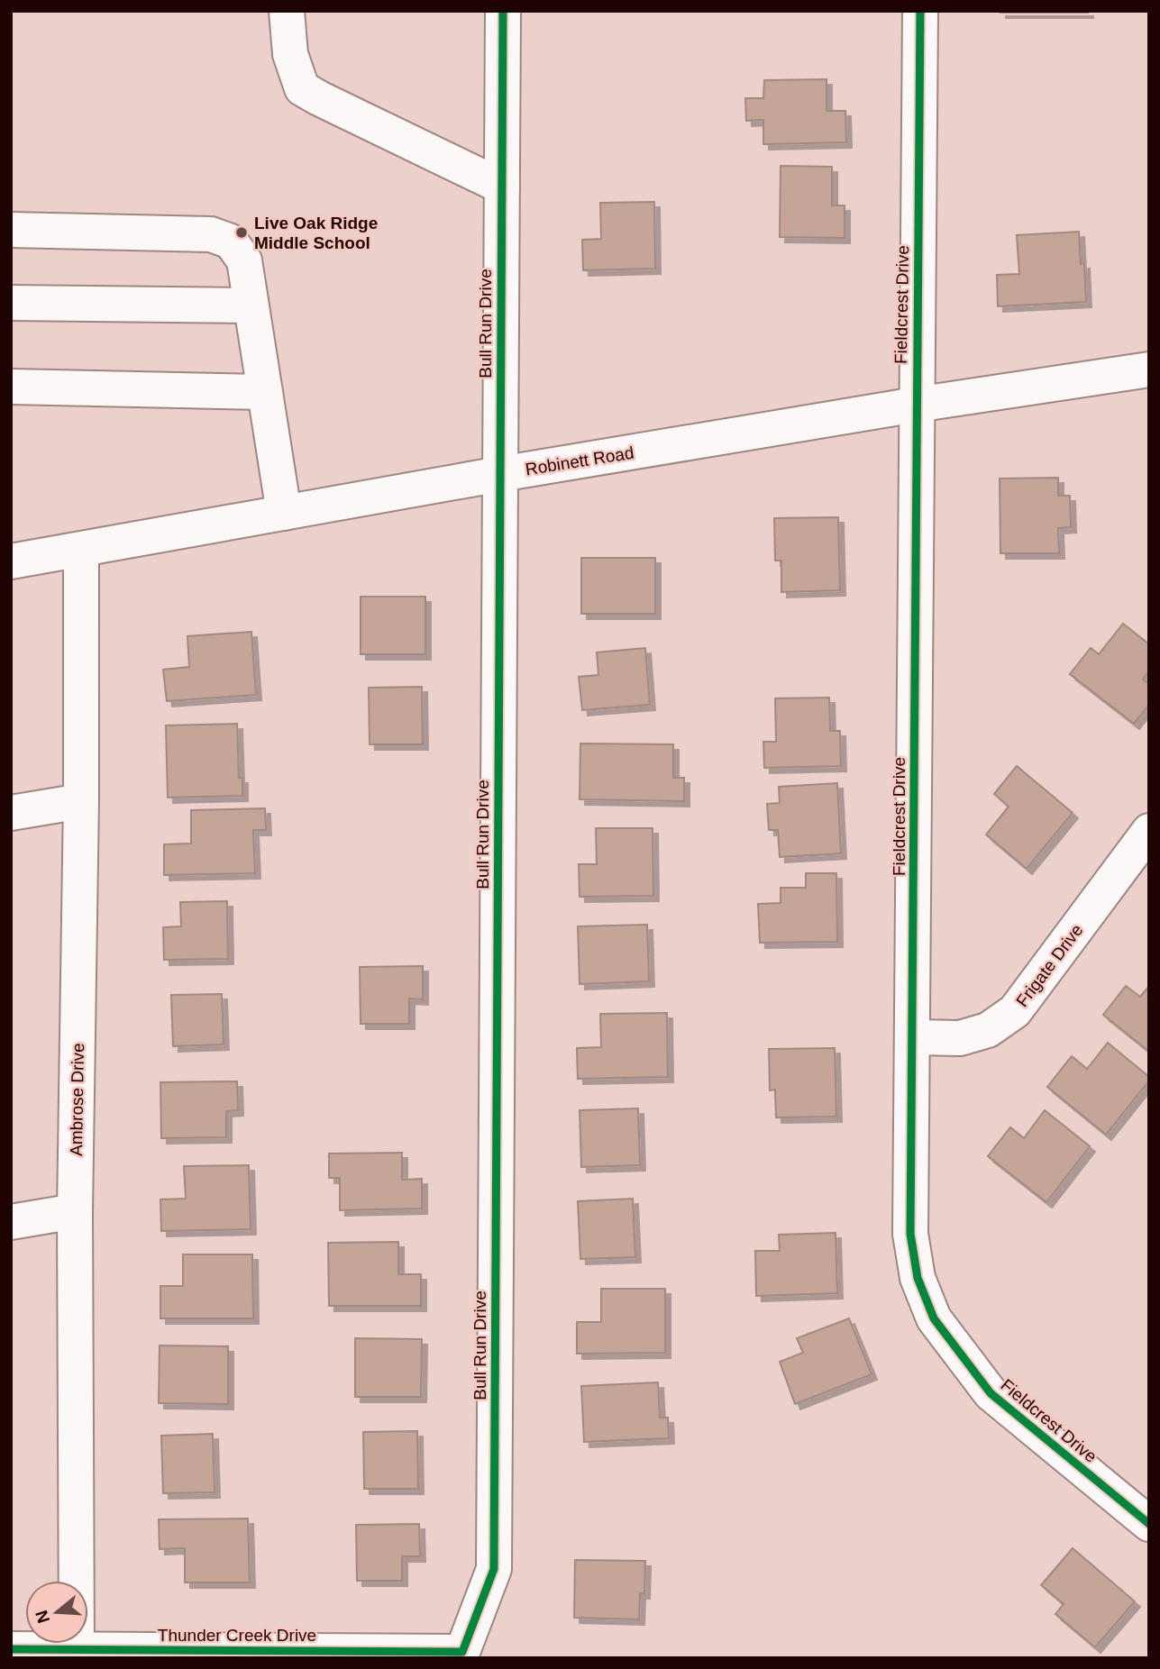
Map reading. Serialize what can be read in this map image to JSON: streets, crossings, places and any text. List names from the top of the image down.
{
  "streets": {
    "street": [
      "Fieldcrest Drive",
      "Bull Run Drive",
      "Robinett Road",
      "Frigate Drive",
      "Ambrose Drive",
      "Thunder Creek Drive"
    ]
  },
  "crossings": [
    ["Fieldcrest Drive", "Robinett Road"],
    ["Fieldcrest Drive", "Frigate Drive"],
    ["Bull Run Drive", "Robinett Road"],
    ["Bull Run Drive", "Thunder Creek Drive"],
    ["Robinett Road", "Ambrose Drive"],
    ["Ambrose Drive", "Thunder Creek Drive"]
  ],
  "places": ["Live Oak Ridge Middle School"],
  "north": "left"
}
